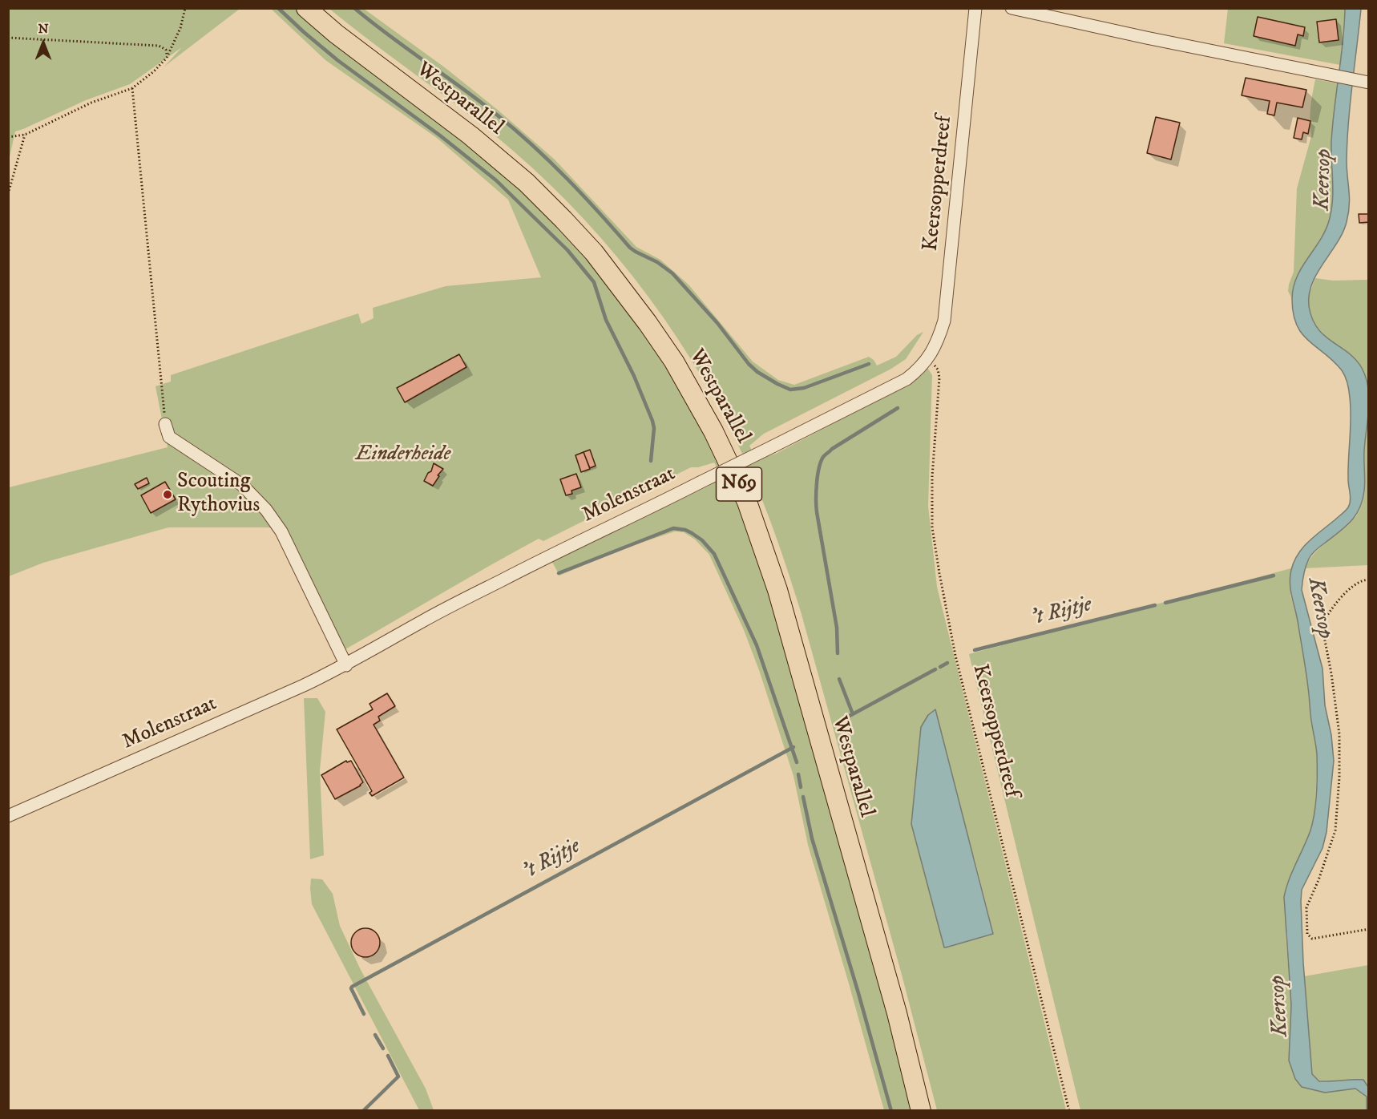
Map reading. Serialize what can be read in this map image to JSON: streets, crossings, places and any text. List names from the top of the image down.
{
  "streets": {
    "main road": ["Westparallel", "N69"],
    "street": ["Keersopperdreef", "Molenstraat"]
  },
  "crossings": [
    ["Keersopperdreef", "Molenstraat"]
  ],
  "water": ["Keersop", "'t Rijtje"],
  "parks": ["Einderheide"],
  "places": ["Scouting Rythovius"],
  "north": "top"
}
